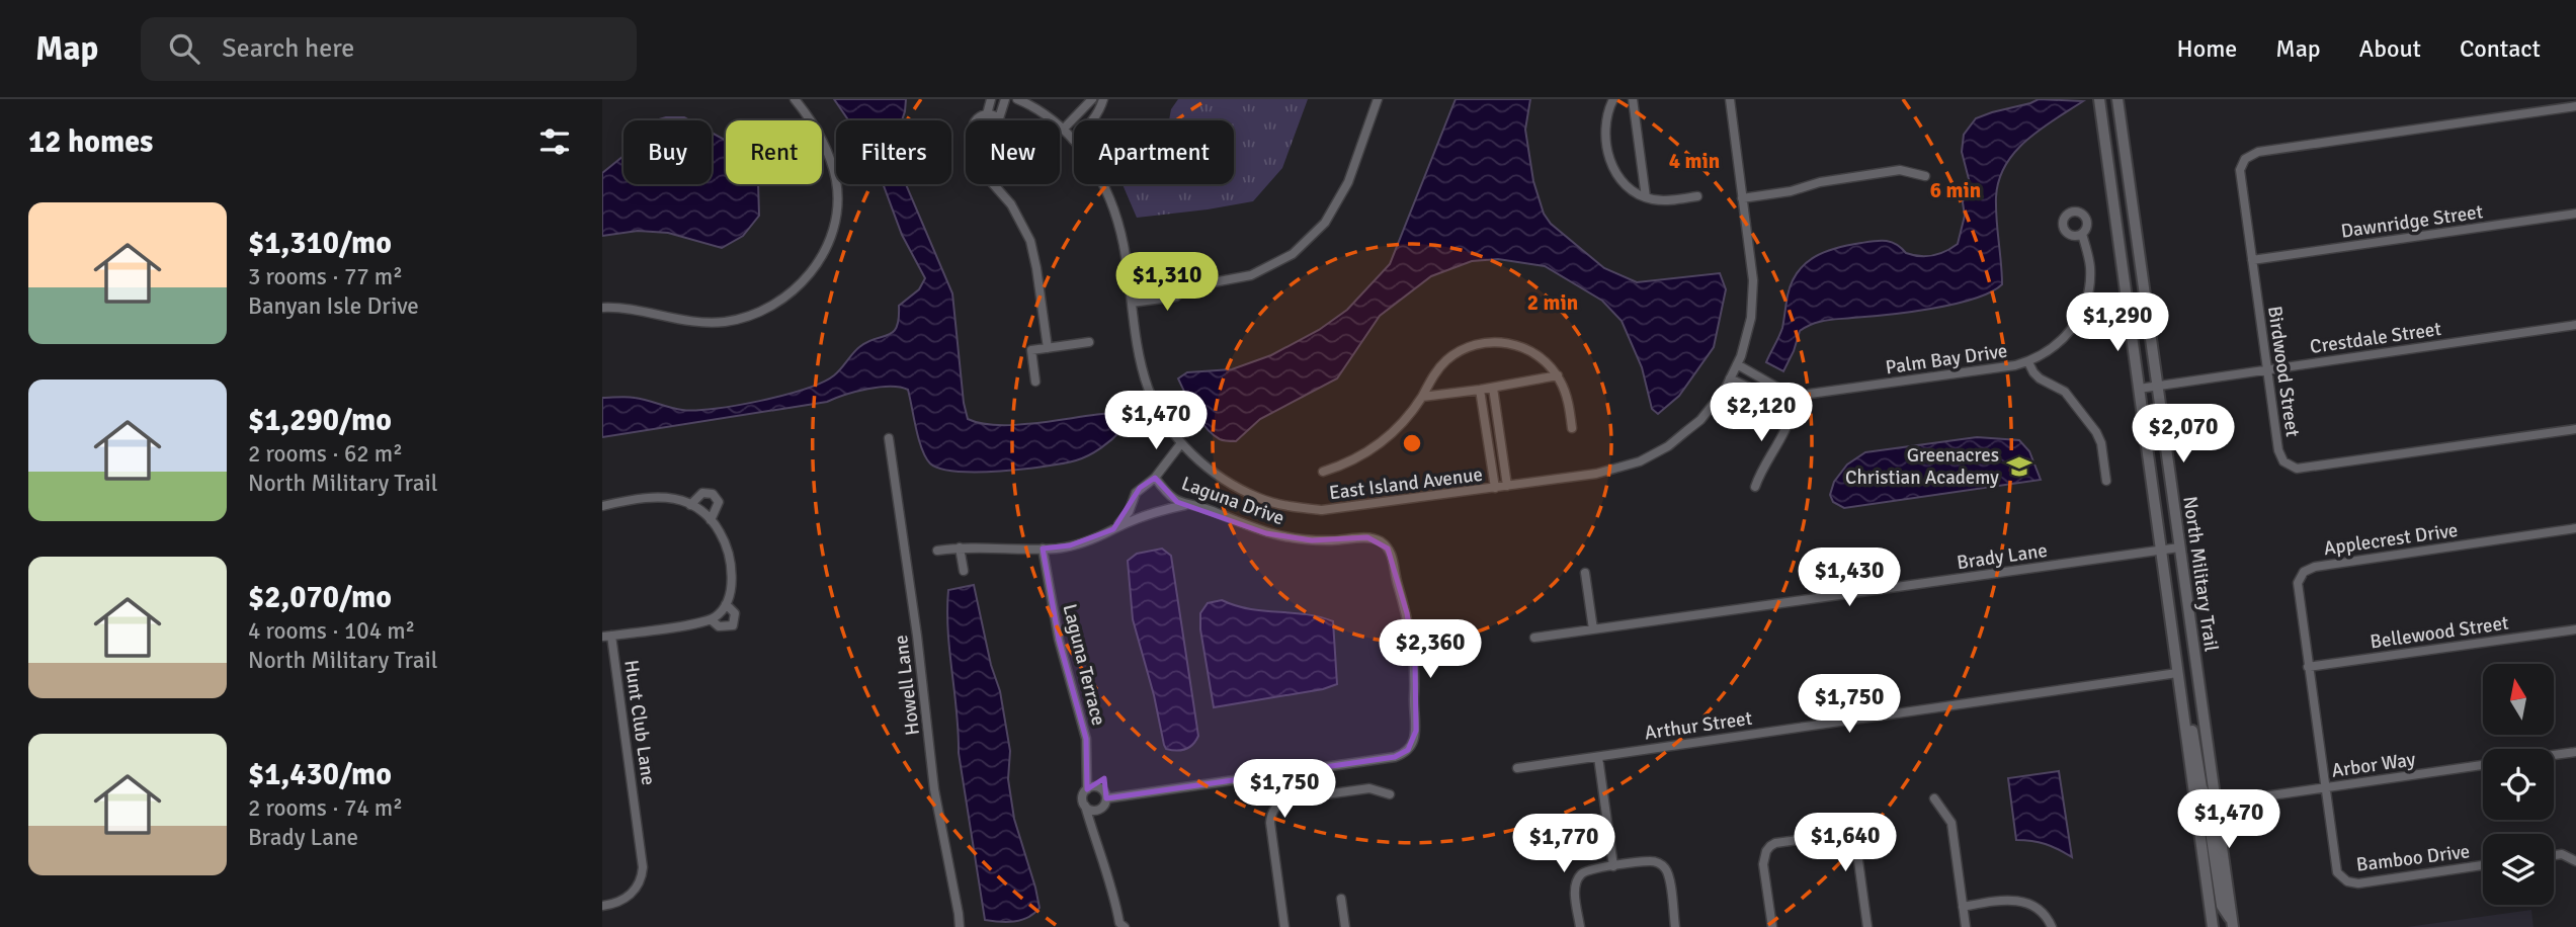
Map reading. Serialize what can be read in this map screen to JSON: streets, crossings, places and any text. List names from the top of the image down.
{
  "streets": {
    "main road": ["North Military Trail"],
    "street": [
      "Dawnridge Street",
      "Crestdale Street",
      "Palm Bay Drive",
      "Birdwood Street",
      "East Island Avenue",
      "Laguna Drive",
      "Applecrest Drive",
      "Brady Lane",
      "Bellewood Street",
      "Laguna Terrace",
      "Howell Lane",
      "Hunt Club Lane",
      "Arthur Street",
      "Arbor Way",
      "Bamboo Drive"
    ]
  },
  "crossings": [
    ["Dawnridge Street", "Birdwood Street"],
    ["Crestdale Street", "Birdwood Street"],
    ["Crestdale Street", "North Military Trail"],
    ["East Island Avenue", "Laguna Drive"],
    ["Laguna Drive", "Laguna Terrace"],
    ["Applecrest Drive", "Bellewood Street"],
    ["Applecrest Drive", "Arbor Way"],
    ["Applecrest Drive", "Bamboo Drive"],
    ["Brady Lane", "North Military Trail"],
    ["North Military Trail", "Arthur Street"],
    ["North Military Trail", "Arbor Way"],
    ["Arbor Way", "Bamboo Drive"]
  ],
  "places": {
    "school or university": ["Greenacres Christian Academy"]
  },
  "north": "top",
  "page": {
    "header": "Map",
    "search": "Search here",
    "nav": [
      "Home",
      "Map",
      "About",
      "Contact"
    ],
    "heading": "12 homes",
    "chip": [
      "Buy",
      "Rent",
      "Filters",
      "New",
      "Apartment"
    ],
    "list": [
      {
        "name": "$1,310/mo",
        "note": "3 rooms · 77 m² · Banyan Isle Drive"
      },
      {
        "name": "$1,290/mo",
        "note": "2 rooms · 62 m² · North Military Trail"
      },
      {
        "name": "$2,070/mo",
        "note": "4 rooms · 104 m² · North Military Trail"
      },
      {
        "name": "$1,430/mo",
        "note": "2 rooms · 74 m² · Brady Lane"
      }
    ],
    "price": [
      "$1,310",
      "$1,290",
      "$2,120",
      "$1,470",
      "$2,070",
      "$1,430",
      "$2,360",
      "$1,750",
      "$1,750",
      "$1,470",
      "$1,640",
      "$1,770"
    ]
  },
  "rings": ["4 min", "6 min", "2 min"]
}
